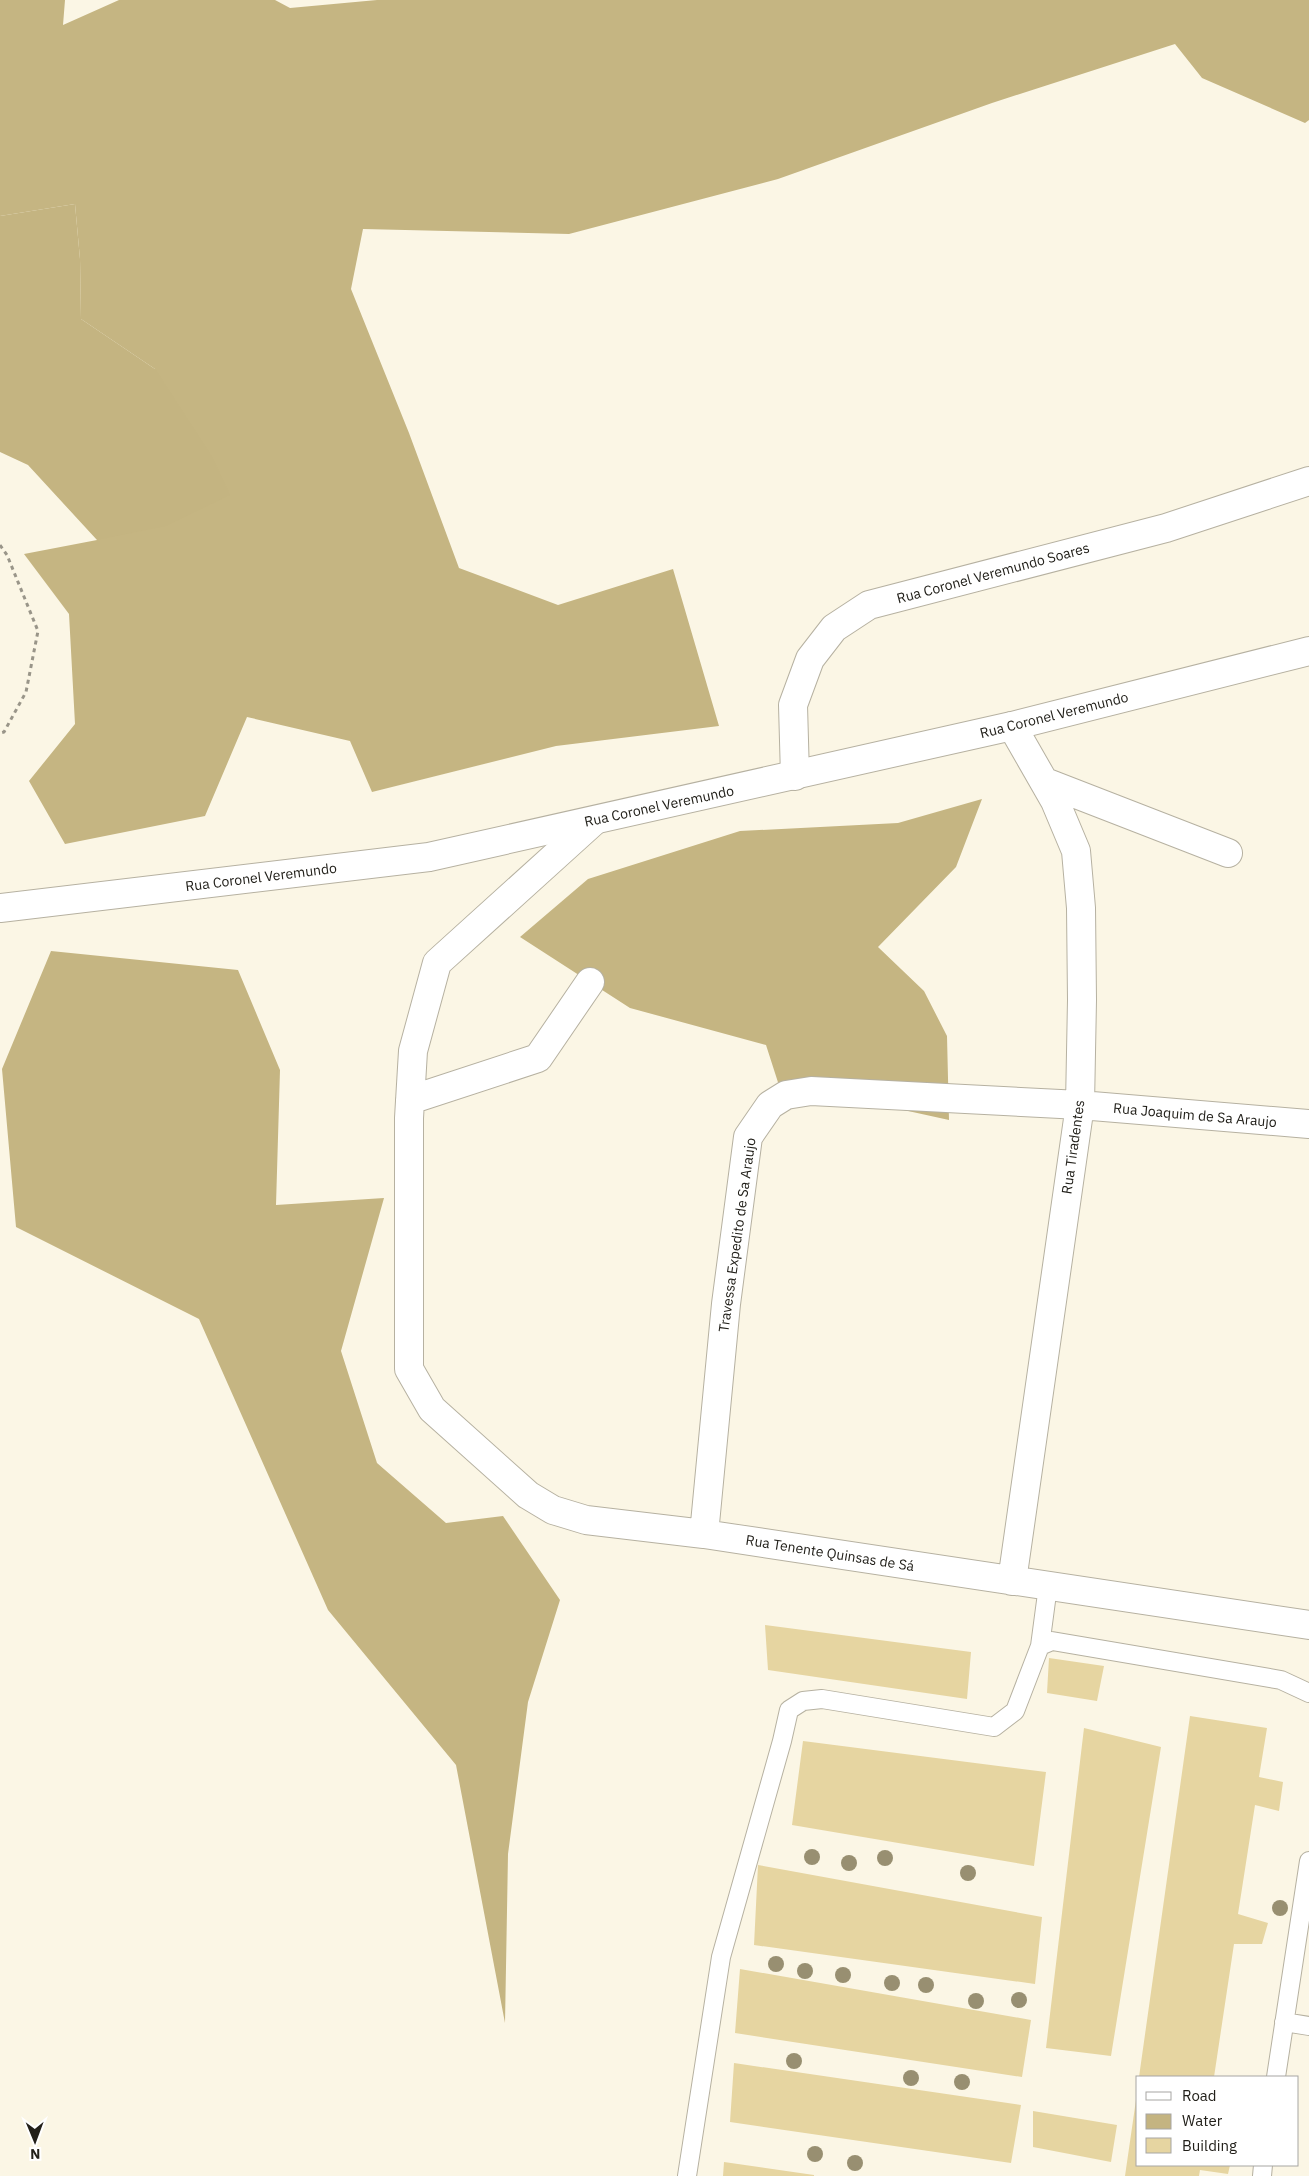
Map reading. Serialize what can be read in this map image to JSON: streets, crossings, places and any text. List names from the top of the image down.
{
  "streets": {
    "main road": [
      "Rua Coronel Veremundo Soares",
      "Rua Coronel Veremundo",
      "Rua Joaquim de Sa Araujo",
      "Rua Tiradentes",
      "Travessa Expedito de Sa Araujo",
      "Rua Tenente Quinsas de Sá"
    ]
  },
  "crossings": [
    ["Rua Coronel Veremundo Soares", "Rua Coronel Veremundo"],
    ["Rua Coronel Veremundo", "Rua Tiradentes"],
    ["Rua Joaquim de Sa Araujo", "Rua Tiradentes"],
    ["Rua Joaquim de Sa Araujo", "Travessa Expedito de Sa Araujo"],
    ["Rua Tiradentes", "Travessa Expedito de Sa Araujo"],
    ["Rua Tiradentes", "Rua Tenente Quinsas de Sá"],
    ["Travessa Expedito de Sa Araujo", "Rua Tenente Quinsas de Sá"]
  ],
  "legend": ["Road", "Water", "Building"],
  "north": "bottom"
}
